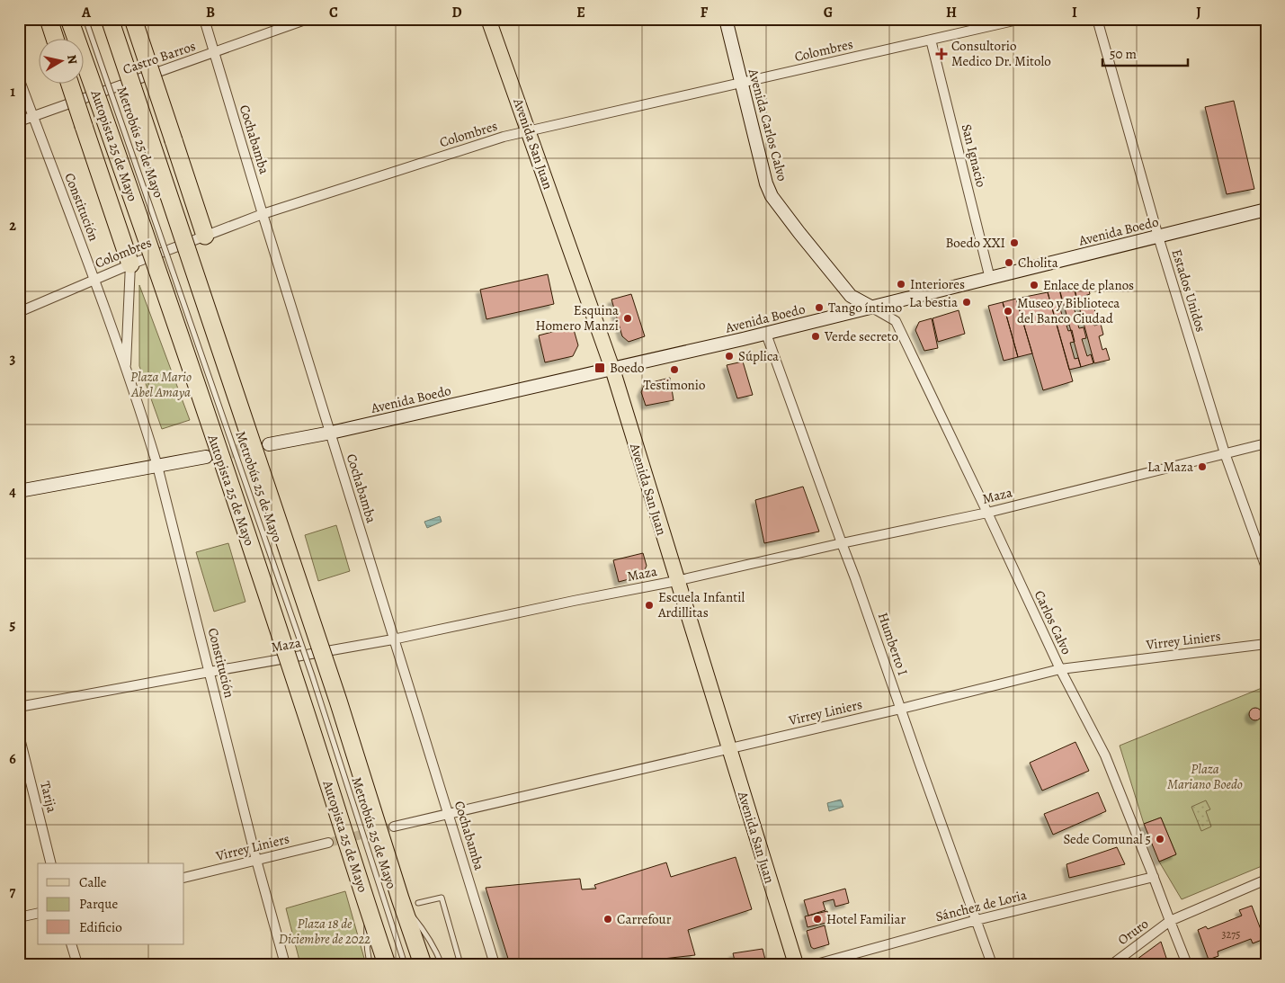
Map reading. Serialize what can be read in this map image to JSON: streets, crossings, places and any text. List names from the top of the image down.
{
  "streets": {
    "highway": ["Autopista 25 de Mayo"],
    "main road": ["Avenida Carlos Calvo", "Avenida San Juan", "Avenida Boedo"],
    "street": [
      "Colombres",
      "Castro Barros",
      "Cochabamba",
      "San Ignacio",
      "Constitución",
      "Estados Unidos",
      "Maza",
      "Carlos Calvo",
      "Virrey Liniers",
      "Humberto I",
      "Tarija",
      "Sánchez de Loria",
      "Oruro"
    ],
    "lane": ["Metrobús 25 de Mayo"]
  },
  "crossings": [
    ["Colombres", "Avenida Carlos Calvo"],
    ["Colombres", "Cochabamba"],
    ["Colombres", "Avenida San Juan"],
    ["Colombres", "San Ignacio"],
    ["Colombres", "Constitución"],
    ["Castro Barros", "Cochabamba"],
    ["Castro Barros", "Constitución"],
    ["Avenida Carlos Calvo", "Avenida Boedo"],
    ["Avenida Carlos Calvo", "Carlos Calvo"],
    ["Cochabamba", "Avenida Boedo"],
    ["Cochabamba", "Maza"],
    ["Cochabamba", "Virrey Liniers"],
    ["Avenida San Juan", "Avenida Boedo"],
    ["Avenida San Juan", "Maza"],
    ["Avenida San Juan", "Virrey Liniers"],
    ["San Ignacio", "Avenida Boedo"],
    ["Constitución", "Maza"],
    ["Constitución", "Virrey Liniers"],
    ["Avenida Boedo", "Estados Unidos"],
    ["Avenida Boedo", "Carlos Calvo"],
    ["Avenida Boedo", "Humberto I"],
    ["Estados Unidos", "Maza"],
    ["Maza", "Carlos Calvo"],
    ["Maza", "Humberto I"],
    ["Carlos Calvo", "Virrey Liniers"],
    ["Carlos Calvo", "Sánchez de Loria"],
    ["Carlos Calvo", "Oruro"],
    ["Virrey Liniers", "Humberto I"],
    ["Humberto I", "Sánchez de Loria"]
  ],
  "parks": ["Plaza Mario Abel Amaya", "Plaza Mariano Boedo", "Plaza 18 de Diciembre de 2022"],
  "places": {
    "health": ["Consultorio Medico Dr. Mitolo"],
    "other": [
      "Boedo XXI",
      "Cholita",
      "Interiores",
      "Enlace de planos",
      "La bestia",
      "Tango íntimo",
      "Museo y Biblioteca del Banco Ciudad",
      "Esquina Homero Manzi",
      "Verde secreto",
      "Súplica",
      "Testimonio",
      "La Maza",
      "Escuela Infantil Ardillitas",
      "Sede Comunal 5",
      "Carrefour",
      "Hotel Familiar"
    ],
    "transit": ["Boedo"]
  },
  "house_numbers": ["3275"],
  "legend": ["Calle", "Parque", "Edificio"],
  "scale_bar": "50 m",
  "north": "right",
  "grid": {
    "columns": [
      "A",
      "B",
      "C",
      "D",
      "E",
      "F",
      "G",
      "H",
      "I",
      "J"
    ],
    "rows": [
      "1",
      "2",
      "3",
      "4",
      "5",
      "6",
      "7"
    ]
  }
}
